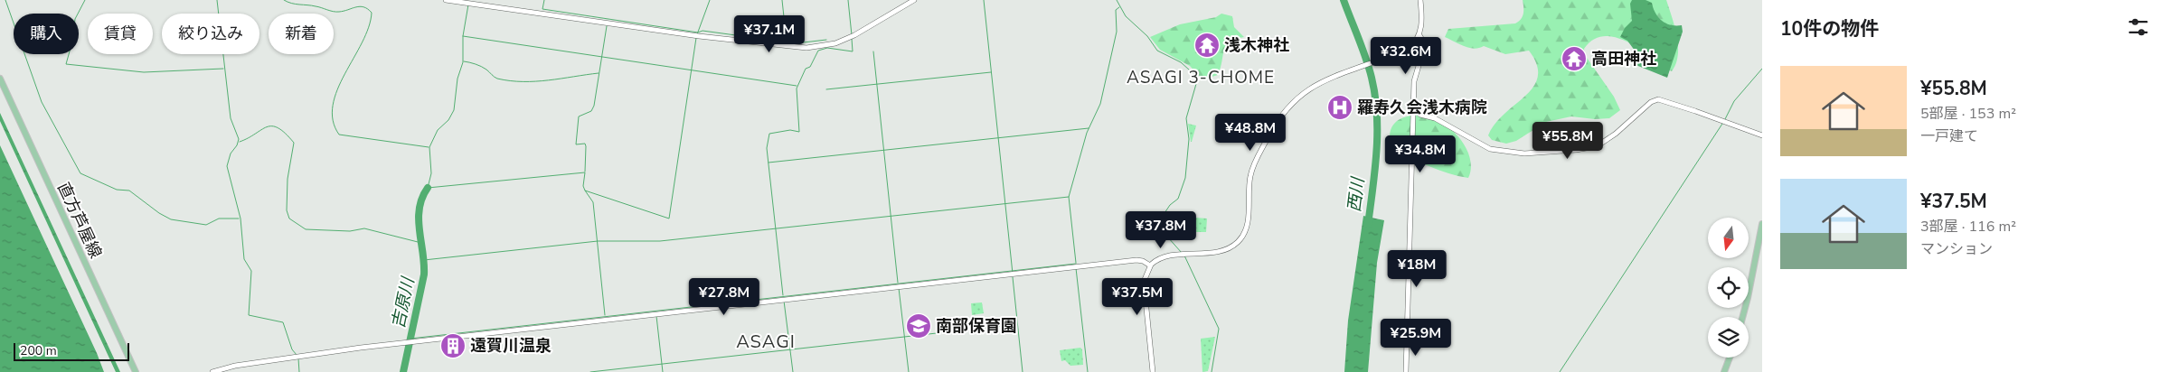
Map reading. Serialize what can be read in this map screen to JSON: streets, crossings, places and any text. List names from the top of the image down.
{
  "streets": {
    "main road": ["直方芦屋線"]
  },
  "districts": ["ASAGI 3-CHOME", "ASAGI"],
  "water": ["西川", "吉原川"],
  "places": {
    "temple": ["浅木神社", "高田神社"],
    "hospital": ["羅寿久会浅木病院"],
    "school or university": ["南部保育園"],
    "building": ["遠賀川温泉"]
  },
  "scale_bar": "200 m",
  "north": "bottom",
  "page": {
    "heading": "10件の物件",
    "chip": [
      "購入",
      "賃貸",
      "絞り込み",
      "新着"
    ],
    "price": [
      "¥37.1M",
      "¥32.6M",
      "¥48.8M",
      "¥55.8M",
      "¥34.8M",
      "¥37.8M",
      "¥18M",
      "¥27.8M",
      "¥37.5M",
      "¥25.9M"
    ],
    "list": [
      {
        "name": "¥55.8M",
        "note": "5部屋 · 153 m² · 一戸建て"
      },
      {
        "name": "¥37.5M",
        "note": "3部屋 · 116 m² · マンション"
      }
    ],
    "scale": "200 m"
  }
}
